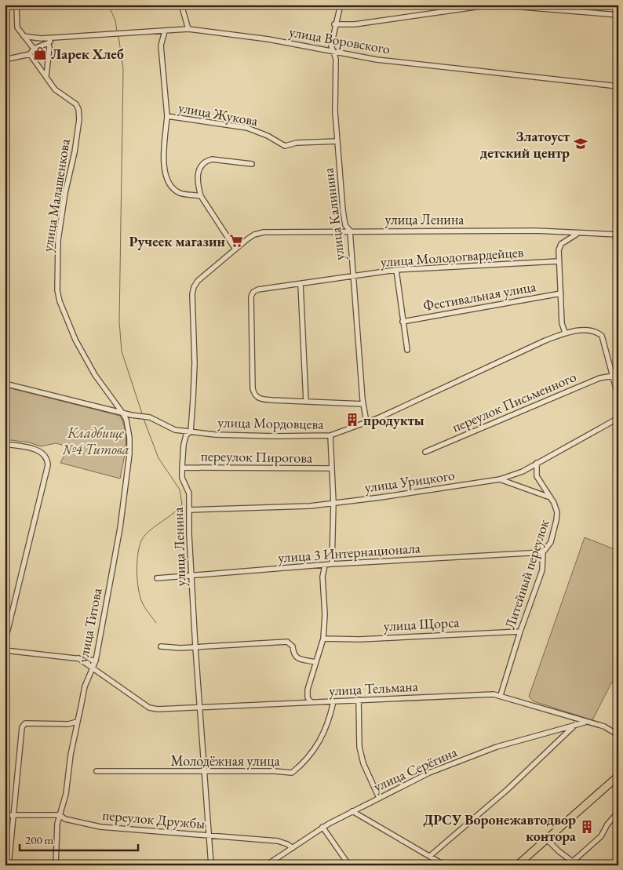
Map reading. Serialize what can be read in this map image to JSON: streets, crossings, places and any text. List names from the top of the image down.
{
  "streets": {
    "street": [
      "улица Воровского",
      "улица Жукова",
      "улица Малашенкова",
      "улица Калинина",
      "улица Ленина",
      "улица Молодогвардейцев",
      "Фестивальная улица",
      "переулок Письменного",
      "улица Мордовцева",
      "переулок Пирогова",
      "улица Урицкого",
      "улица 3 Интернационала",
      "Литейный переулок",
      "улица Щорса",
      "улица Титова",
      "улица Тельмана",
      "Молодёжная улица",
      "улица Серёгина",
      "переулок Дружбы"
    ]
  },
  "crossings": [
    ["улица Воровского", "улица Жукова"],
    ["улица Воровского", "улица Калинина"],
    ["улица Жукова", "улица Калинина"],
    ["улица Малашенкова", "улица Мордовцева"],
    ["улица Малашенкова", "улица Титова"],
    ["улица Калинина", "улица Ленина"],
    ["улица Калинина", "улица Молодогвардейцев"],
    ["улица Калинина", "улица Мордовцева"],
    ["улица Ленина", "улица Мордовцева"],
    ["улица Ленина", "переулок Пирогова"],
    ["улица Ленина", "улица Урицкого"],
    ["улица Ленина", "улица 3 Интернационала"],
    ["улица Ленина", "улица Тельмана"],
    ["улица Ленина", "Молодёжная улица"],
    ["улица Ленина", "переулок Дружбы"],
    ["переулок Письменного", "улица Мордовцева"],
    ["улица Мордовцева", "улица Титова"],
    ["улица Урицкого", "Литейный переулок"],
    ["улица 3 Интернационала", "Литейный переулок"],
    ["Литейный переулок", "улица Щорса"],
    ["Литейный переулок", "улица Тельмана"],
    ["улица Титова", "улица Тельмана"],
    ["улица Титова", "переулок Дружбы"],
    ["улица Тельмана", "Молодёжная улица"],
    ["улица Тельмана", "улица Серёгина"],
    ["улица Серёгина", "переулок Дружбы"]
  ],
  "parks": ["Кладбище №4 Титова"],
  "places": {
    "shop": ["Ларек Хлеб"],
    "school or university": ["Златоуст детский центр"],
    "supermarket": ["Ручеек магазин"],
    "building": ["продукты", "ДРСУ Воронежавтодвор контора"]
  },
  "scale_bar": "200 m"
}
